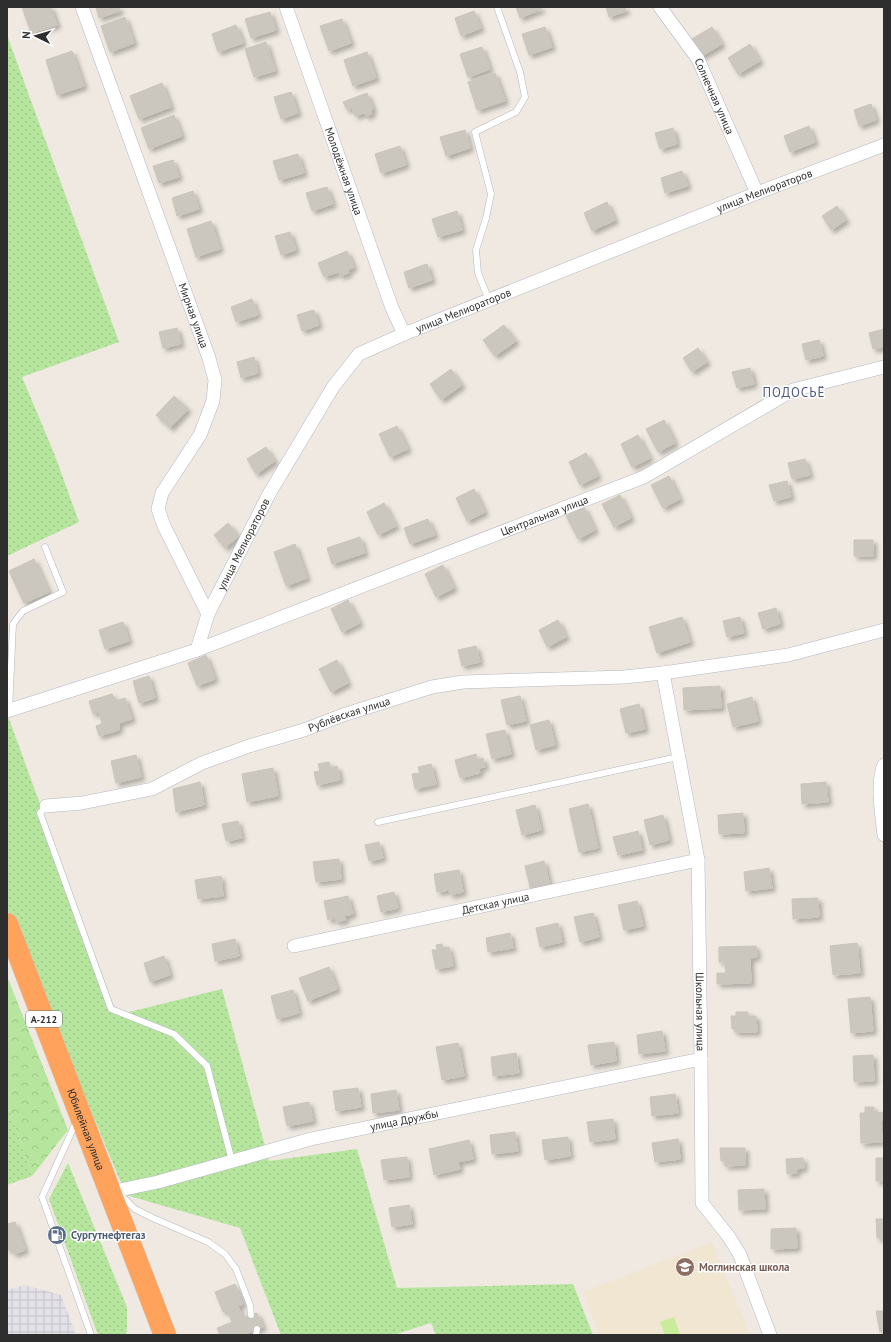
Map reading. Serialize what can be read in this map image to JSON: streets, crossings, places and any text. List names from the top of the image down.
{
  "streets": {
    "highway": ["А-212", "Юбилейная улица"],
    "street": [
      "Солнечная улица",
      "Молодёжная улица",
      "улица Мелиораторов",
      "Мирная улица",
      "Центральная улица",
      "Рублёвская улица",
      "Детская улица",
      "Школьная улица",
      "улица Дружбы"
    ]
  },
  "crossings": [
    ["Солнечная улица", "улица Мелиораторов"],
    ["Молодёжная улица", "улица Мелиораторов"],
    ["улица Мелиораторов", "Мирная улица"],
    ["улица Мелиораторов", "Центральная улица"],
    ["Рублёвская улица", "Школьная улица"],
    ["Детская улица", "Школьная улица"],
    ["Школьная улица", "улица Дружбы"],
    ["улица Дружбы", "Юбилейная улица"]
  ],
  "districts": ["ПОДОСЬЁ"],
  "places": {
    "fuel station": ["Сургутнефтегаз"],
    "school or university": ["Моглинская школа"]
  },
  "north": "left"
}
